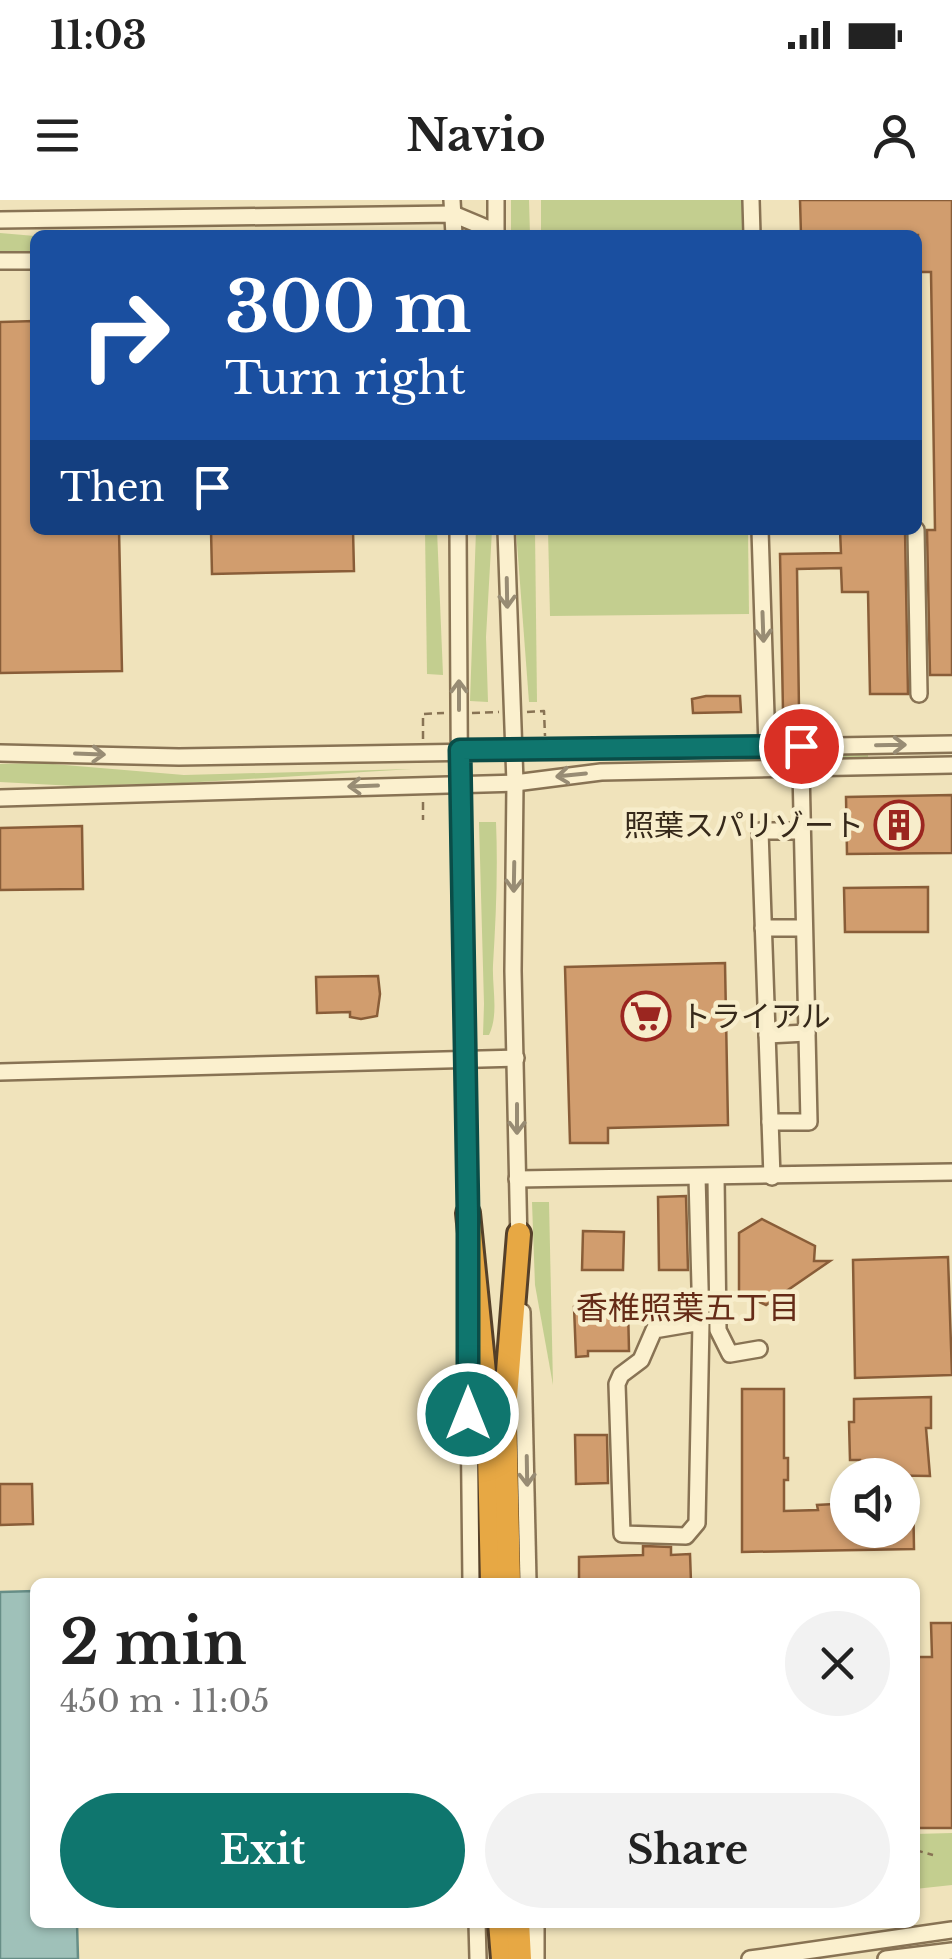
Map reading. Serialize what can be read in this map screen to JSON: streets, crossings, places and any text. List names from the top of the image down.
{
  "districts": ["香椎照葉五丁目"],
  "places": {
    "building": ["照葉スパリゾート"],
    "supermarket": ["トライアル"]
  },
  "page": {
    "status": "11:03",
    "header": "Navio",
    "turn": ["300 m", "Turn right"],
    "then": "Then",
    "heading": ["2 min", "450 m · 11:05"],
    "buttons": ["Exit", "Share"]
  }
}
